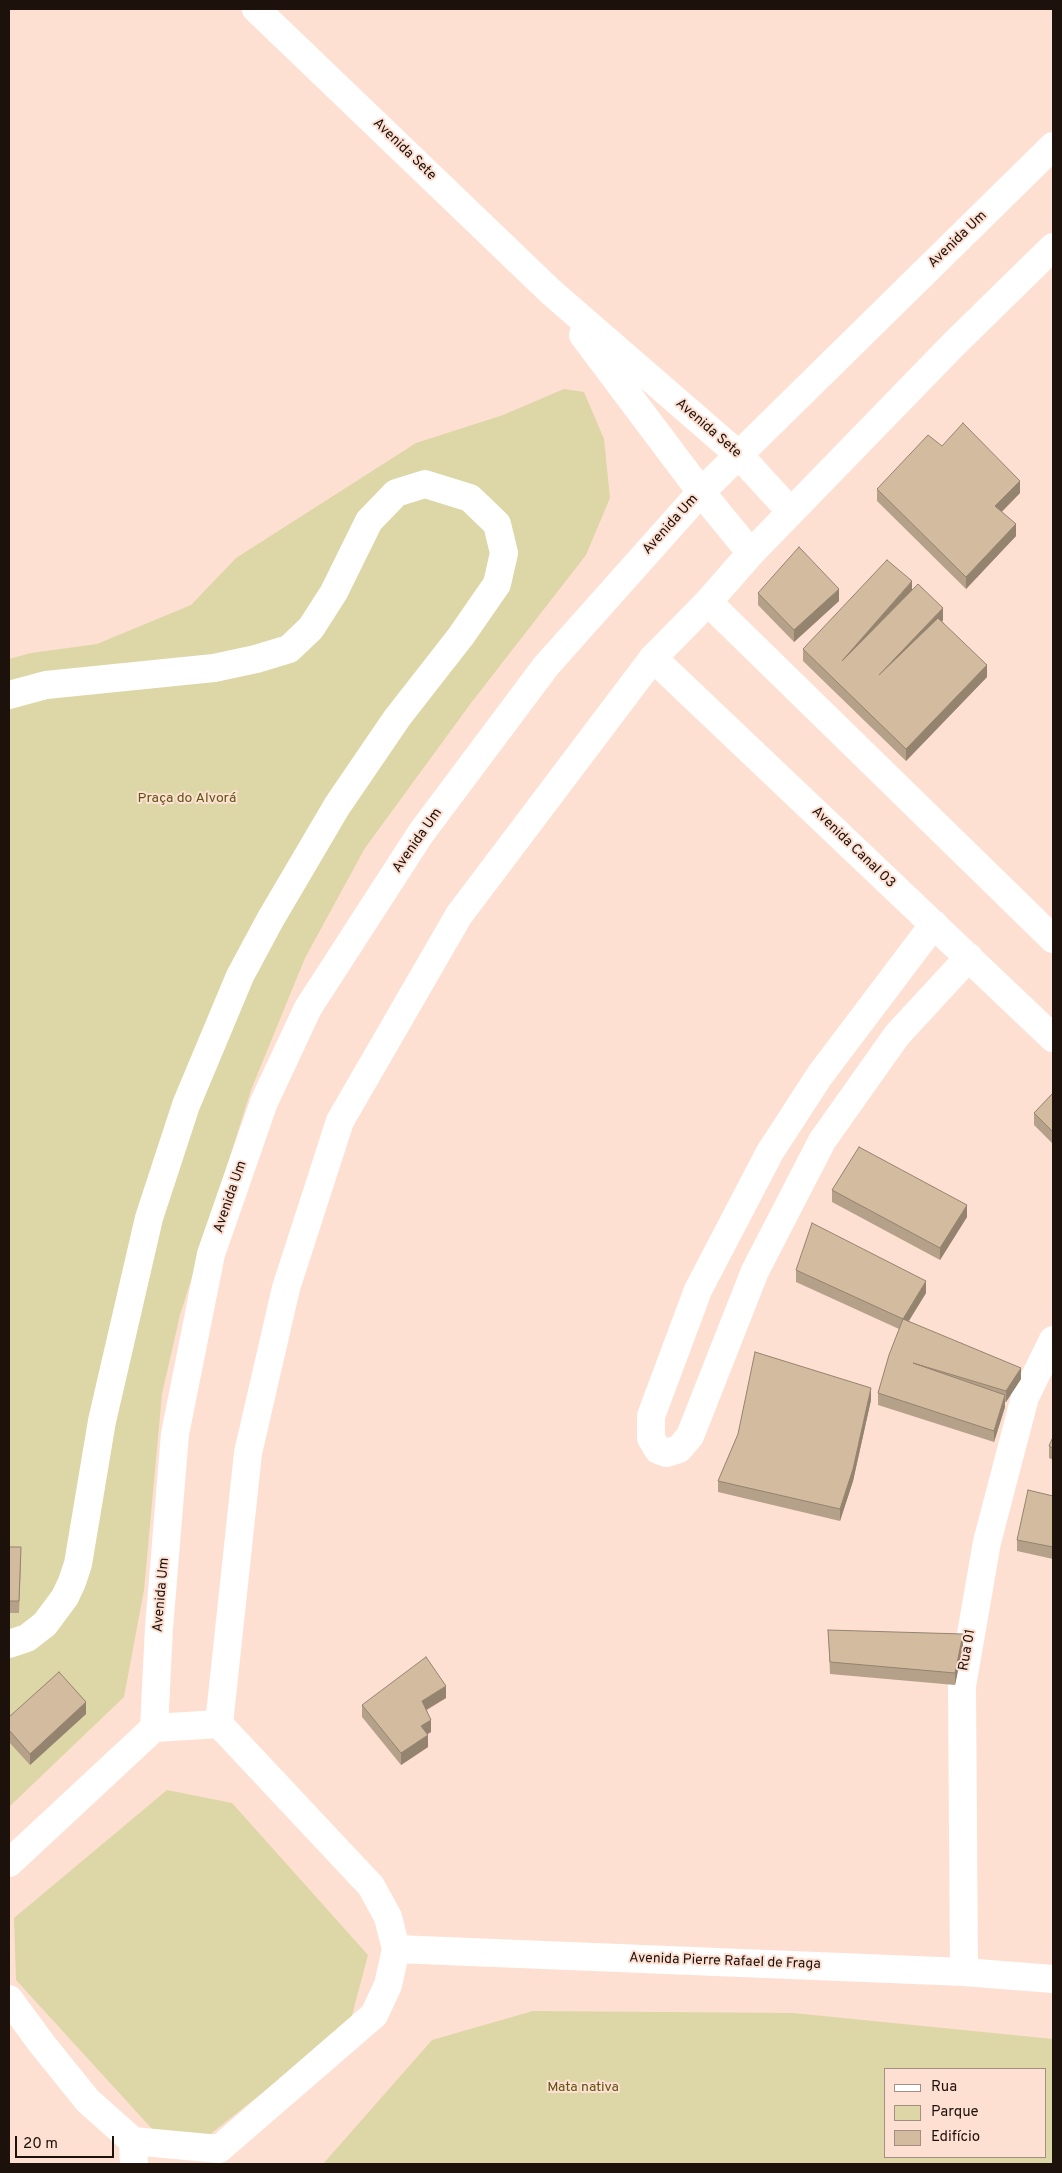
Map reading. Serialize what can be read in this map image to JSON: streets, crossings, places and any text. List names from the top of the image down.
{
  "streets": {
    "street": [
      "Avenida Sete",
      "Avenida Um",
      "Avenida Canal 03",
      "Rua 01",
      "Avenida Pierre Rafael de Fraga"
    ]
  },
  "crossings": [
    ["Avenida Sete", "Avenida Um"],
    ["Rua 01", "Avenida Pierre Rafael de Fraga"]
  ],
  "parks": ["Praça do Alvorá", "Mata nativa"],
  "legend": ["Rua", "Parque", "Edifício"],
  "scale_bar": "20 m"
}
